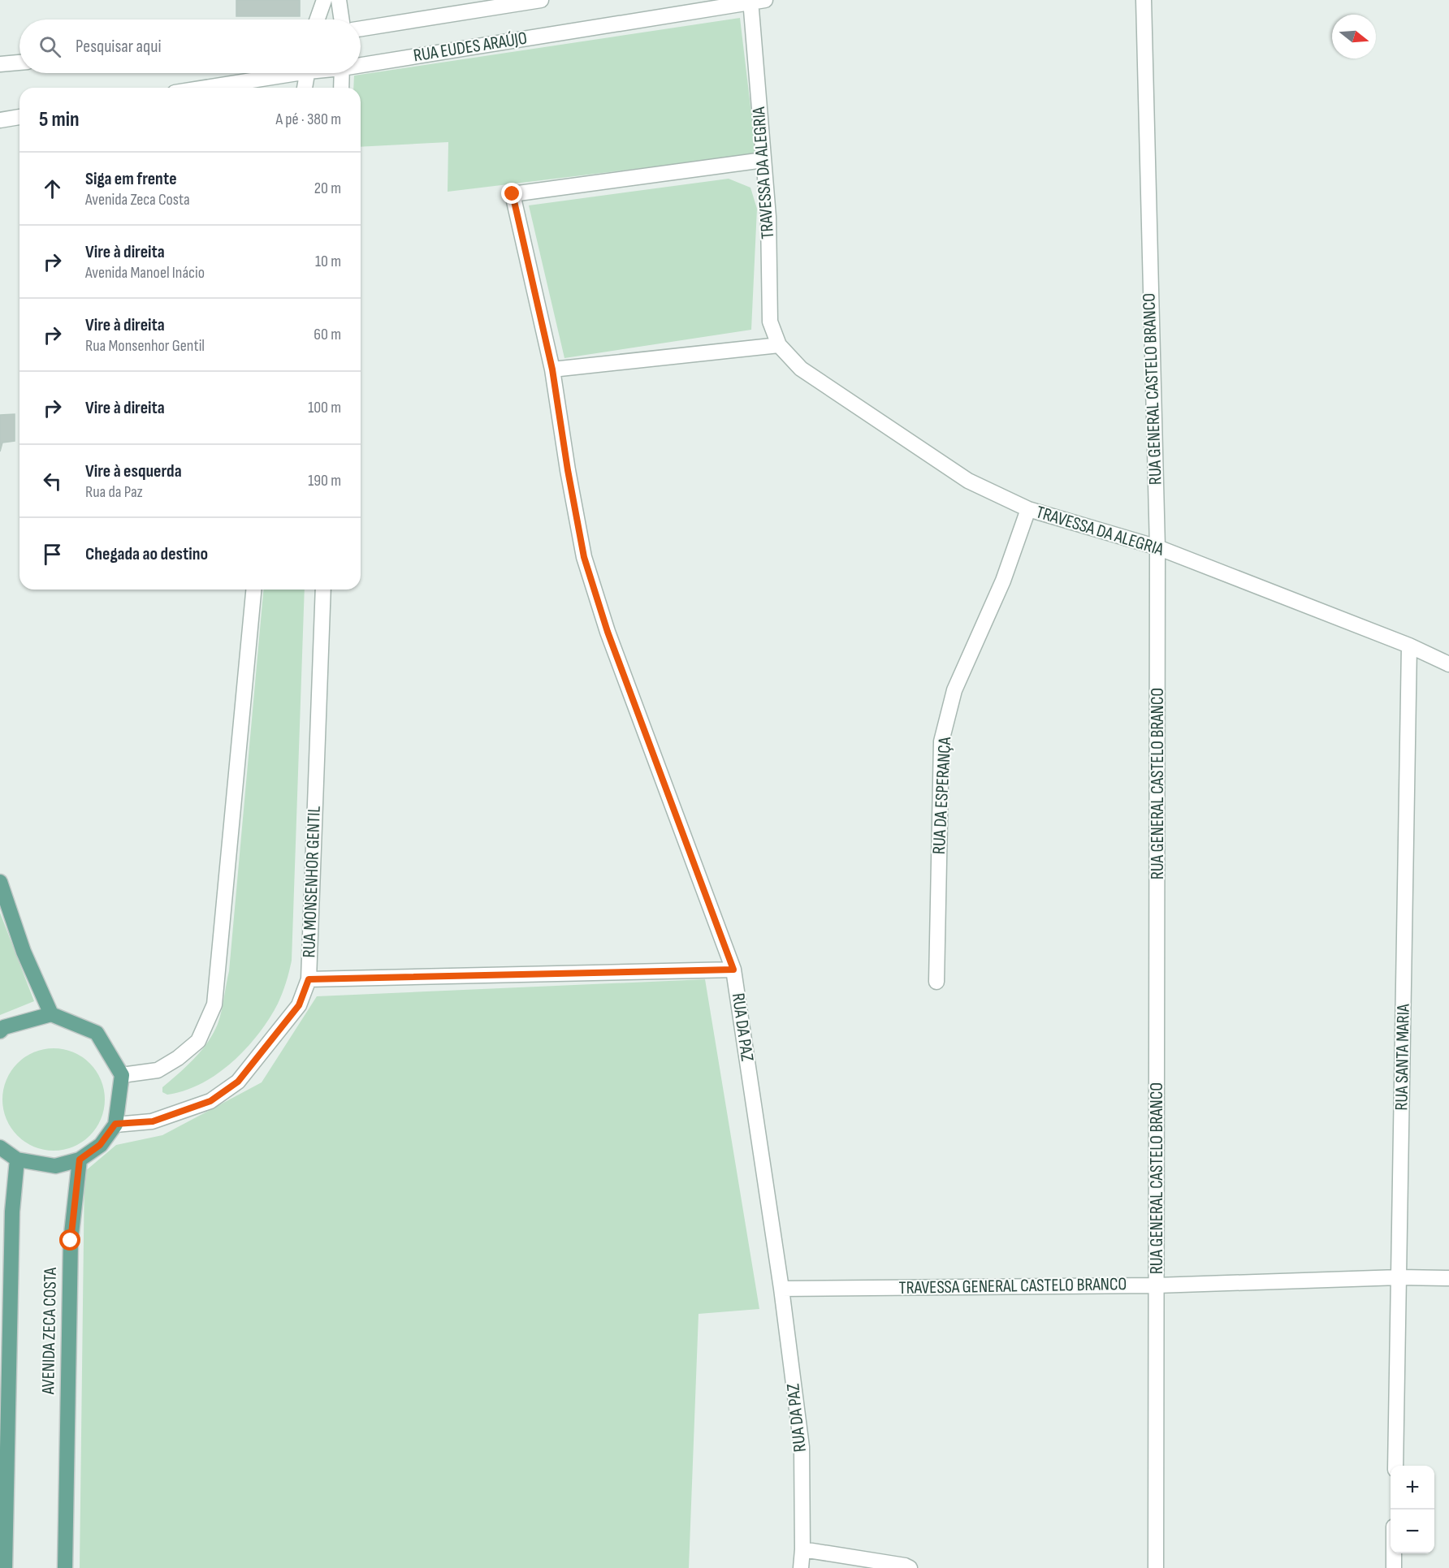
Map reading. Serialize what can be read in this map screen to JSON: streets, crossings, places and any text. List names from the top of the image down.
{
  "streets": {
    "main road": ["AVENIDA ZECA COSTA"],
    "street": [
      "RUA EUDES ARAÚJO",
      "TRAVESSA DA ALEGRIA",
      "RUA GENERAL CASTELO BRANCO",
      "RUA DA ESPERANÇA",
      "RUA MONSENHOR GENTIL",
      "RUA DA PAZ",
      "RUA SANTA MARIA",
      "TRAVESSA GENERAL CASTELO BRANCO"
    ]
  },
  "crossings": [
    ["RUA EUDES ARAÚJO", "TRAVESSA DA ALEGRIA"],
    ["TRAVESSA DA ALEGRIA", "RUA GENERAL CASTELO BRANCO"],
    ["TRAVESSA DA ALEGRIA", "RUA DA ESPERANÇA"],
    ["TRAVESSA DA ALEGRIA", "RUA DA PAZ"],
    ["TRAVESSA DA ALEGRIA", "RUA SANTA MARIA"],
    ["RUA GENERAL CASTELO BRANCO", "TRAVESSA GENERAL CASTELO BRANCO"],
    ["RUA DA PAZ", "TRAVESSA GENERAL CASTELO BRANCO"],
    ["RUA SANTA MARIA", "TRAVESSA GENERAL CASTELO BRANCO"]
  ],
  "north": "right",
  "page": {
    "search": "Pesquisar aqui",
    "heading": ["5 min", "A pé · 380 m"],
    "list": [
      ["Siga em frente", "Avenida Zeca Costa", "20 m"],
      ["Vire à direita", "Avenida Manoel Inácio", "10 m"],
      ["Vire à direita", "Rua Monsenhor Gentil", "60 m"],
      ["Vire à direita", "100 m"],
      ["Vire à esquerda", "Rua da Paz", "190 m"],
      "Chegada ao destino"
    ],
    "map_buttons": ["+", "−"]
  }
}
